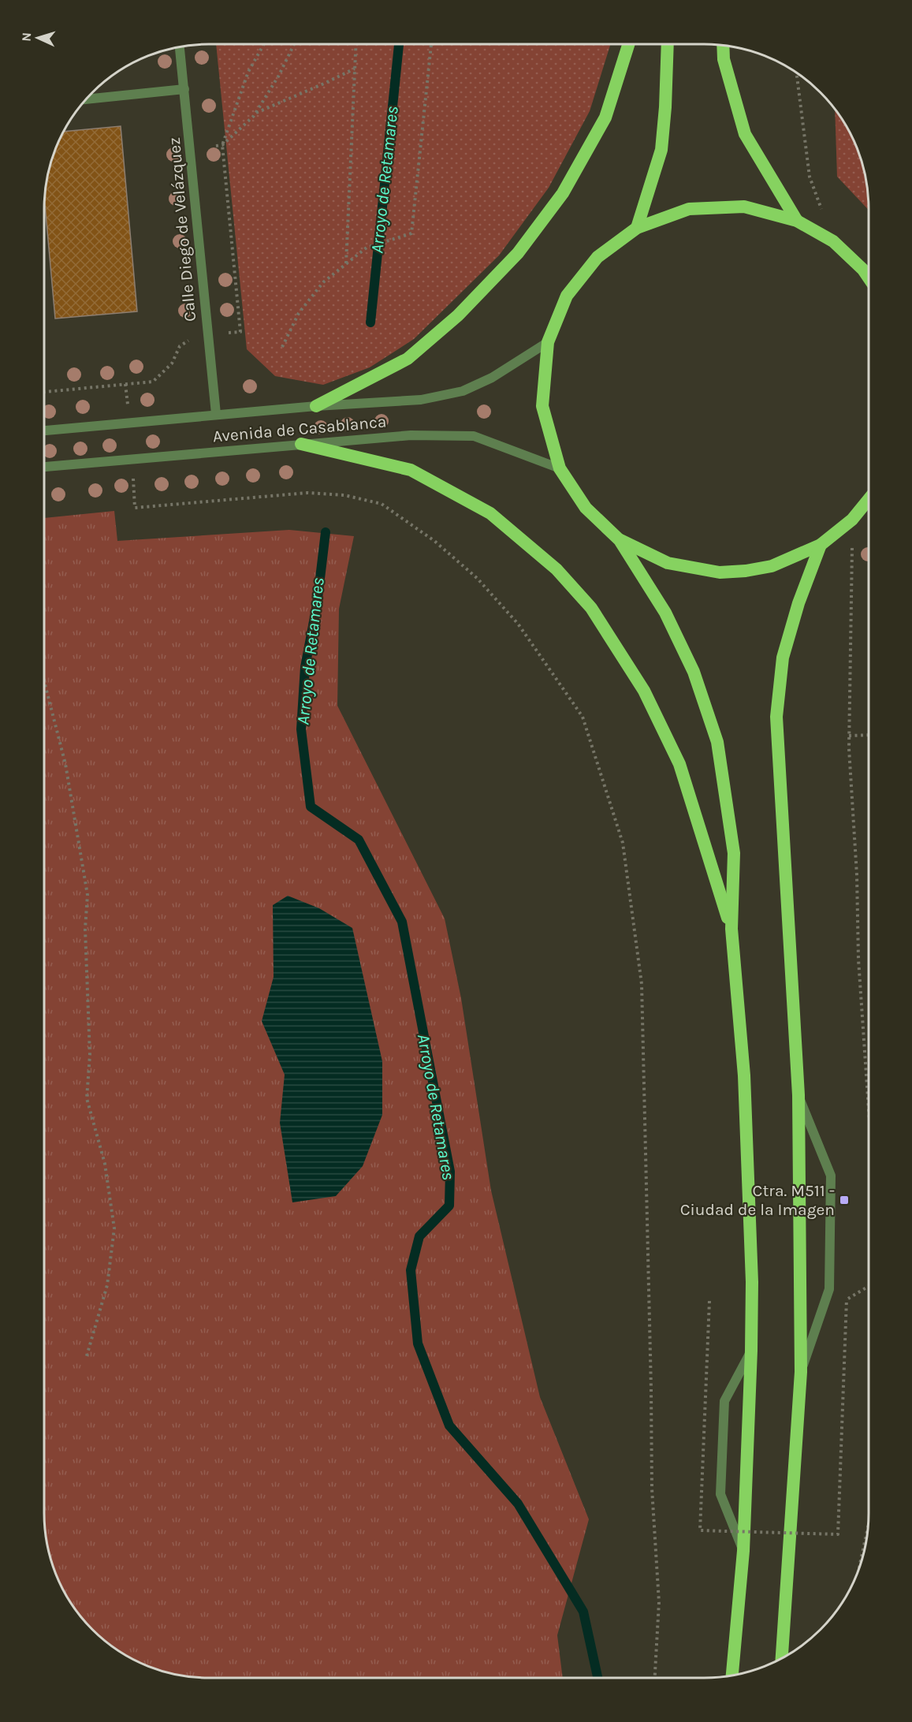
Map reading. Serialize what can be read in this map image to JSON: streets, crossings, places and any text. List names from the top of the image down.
{
  "streets": {
    "street": ["Calle Diego de Velázquez", "Avenida de Casablanca"]
  },
  "crossings": [
    ["Calle Diego de Velázquez", "Avenida de Casablanca"]
  ],
  "water": ["Arroyo de Retamares"],
  "places": {
    "transit": ["Ctra. M511 - Ciudad de la Imagen"]
  },
  "north": "left"
}
